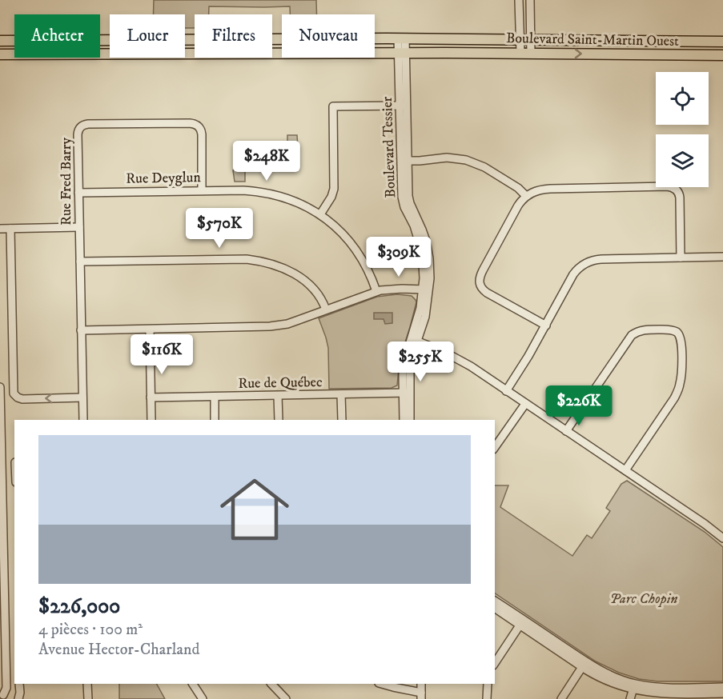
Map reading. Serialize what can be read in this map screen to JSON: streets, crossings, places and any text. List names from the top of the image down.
{
  "streets": {
    "main road": ["Boulevard Saint-Martin Ouest"],
    "street": [
      "Boulevard Tessier",
      "Rue Deyglun",
      "Rue Fred Barry",
      "Rue de Québec"
    ]
  },
  "crossings": [
    ["Boulevard Saint-Martin Ouest", "Boulevard Tessier"],
    ["Boulevard Tessier", "Rue de Québec"],
    ["Rue Deyglun", "Rue Fred Barry"]
  ],
  "parks": ["Parc Chopin"],
  "page": {
    "chip": [
      "Acheter",
      "Louer",
      "Filtres",
      "Nouveau"
    ],
    "price": [
      "$248K",
      "$570K",
      "$309K",
      "$116K",
      "$255K",
      "$226K"
    ],
    "list": [
      {
        "name": "$226,000",
        "note": "4 pièces · 100 m² · Avenue Hector-Charland"
      }
    ]
  }
}
